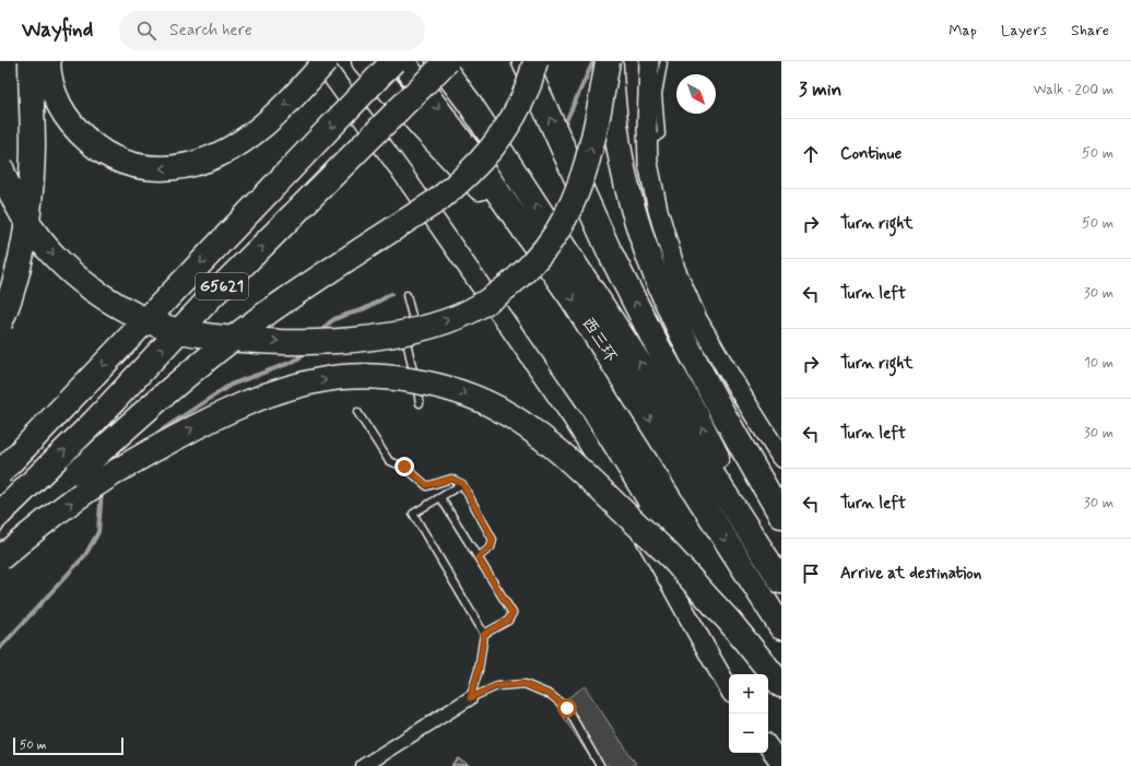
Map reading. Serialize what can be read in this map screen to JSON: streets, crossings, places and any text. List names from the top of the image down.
{
  "streets": {
    "highway": ["G5621", "西三环"]
  },
  "scale_bar": "50 m",
  "north": "bottom right",
  "page": {
    "header": "Wayfind",
    "search": "Search here",
    "nav": ["Map", "Layers", "Share"],
    "heading": ["3 min", "Walk · 200 m"],
    "list": [
      ["Continue", "50 m"],
      ["Turn right", "50 m"],
      ["Turn left", "30 m"],
      ["Turn right", "10 m"],
      ["Turn left", "30 m"],
      ["Turn left", "30 m"],
      "Arrive at destination"
    ],
    "map_buttons": ["+", "−"],
    "scale": "50 m"
  }
}
